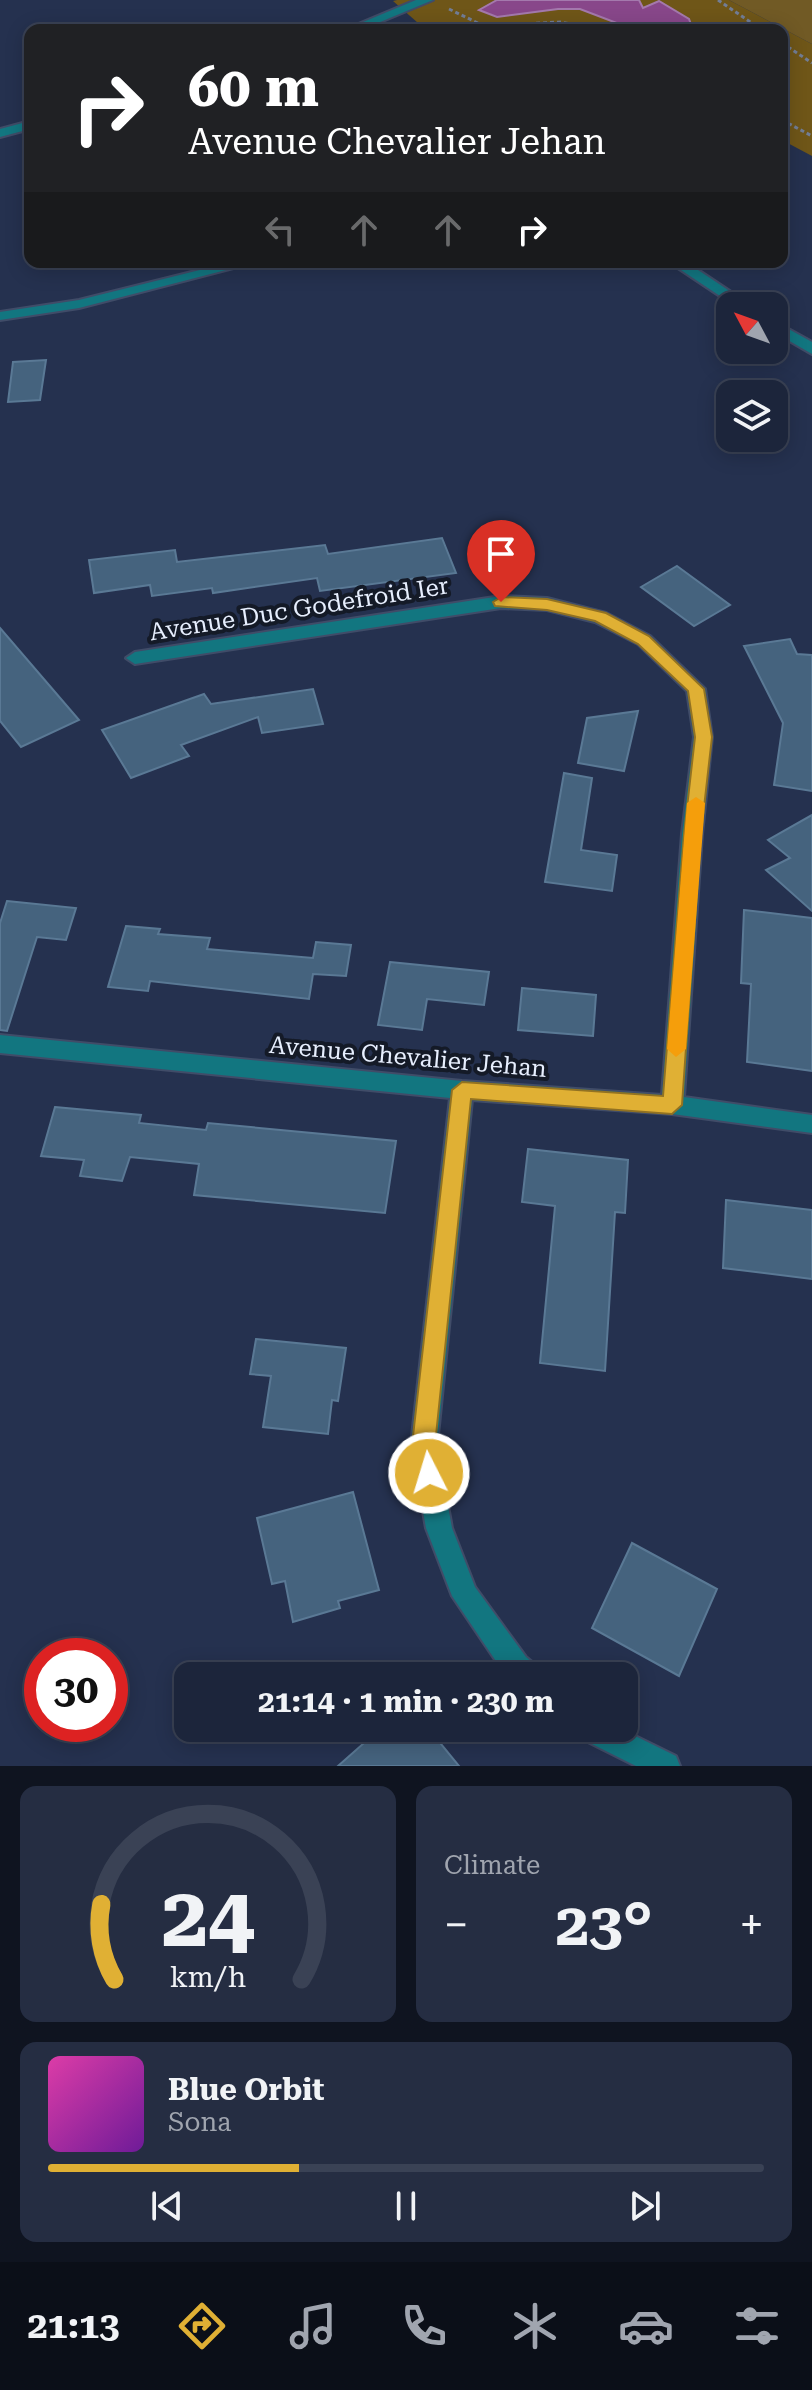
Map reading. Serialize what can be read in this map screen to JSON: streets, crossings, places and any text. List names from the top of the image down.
{
  "streets": {
    "street": ["Avenue Duc Godefroid Ier", "Avenue Chevalier Jehan"]
  },
  "crossings": [
    ["Avenue Duc Godefroid Ier", "Avenue Chevalier Jehan"]
  ],
  "north": "top left",
  "page": {
    "turn": ["60 m", "Avenue Chevalier Jehan"],
    "limit": "30",
    "trip": "21:14 · 1 min · 230 m",
    "tile": "Climate",
    "heat": ["−", "23°", "+"],
    "song": ["Blue Orbit", "Sona"],
    "tabs": "21:13",
    "gauge": ["24", "km/h"]
  }
}
